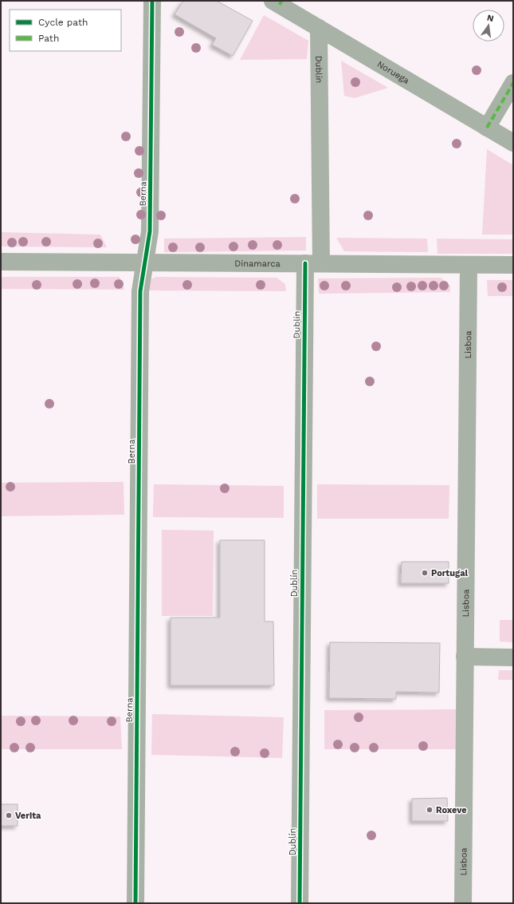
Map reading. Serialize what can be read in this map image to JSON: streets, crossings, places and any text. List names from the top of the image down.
{
  "streets": {
    "street": [
      "Dublín",
      "Noruega",
      "Berna",
      "Dinamarca",
      "Lisboa"
    ]
  },
  "crossings": [
    ["Dublín", "Noruega"],
    ["Dublín", "Dinamarca"],
    ["Berna", "Dinamarca"],
    ["Dinamarca", "Lisboa"]
  ],
  "places": ["Portugal", "Roxeve", "Verita"],
  "legend": ["Cycle path", "Path"],
  "north": "top"
}
